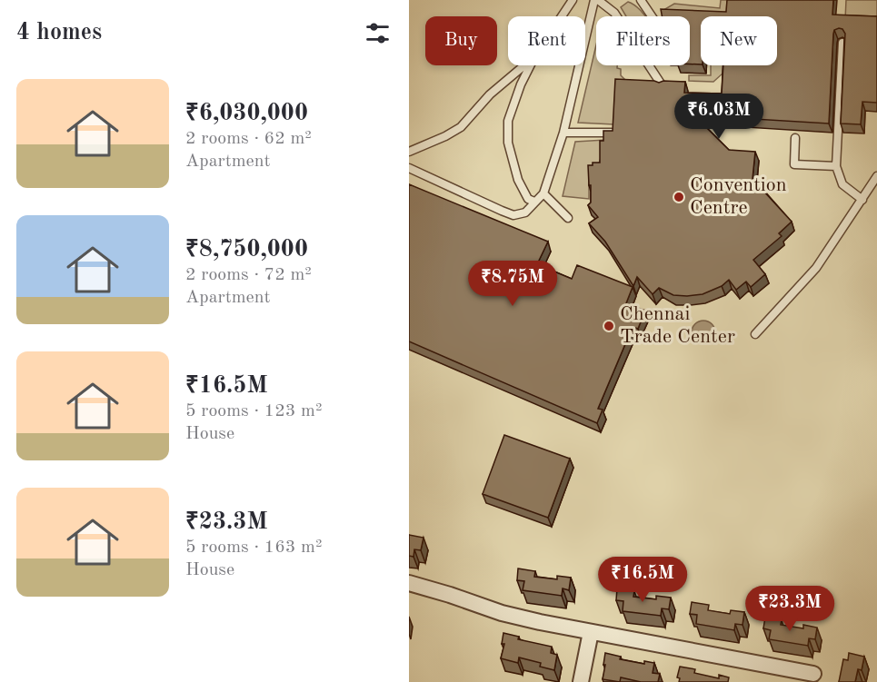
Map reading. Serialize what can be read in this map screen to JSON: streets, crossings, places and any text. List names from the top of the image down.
{
  "places": ["Convention Centre", "Chennai Trade Center"],
  "page": {
    "heading": "4 homes",
    "chip": [
      "Buy",
      "Rent",
      "Filters",
      "New"
    ],
    "list": [
      {
        "name": "₹6,030,000",
        "note": "2 rooms · 62 m² · Apartment"
      },
      {
        "name": "₹8,750,000",
        "note": "2 rooms · 72 m² · Apartment"
      },
      {
        "name": "₹16.5M",
        "note": "5 rooms · 123 m² · House"
      },
      {
        "name": "₹23.3M",
        "note": "5 rooms · 163 m² · House"
      }
    ],
    "price": [
      "₹6.03M",
      "₹8.75M",
      "₹16.5M",
      "₹23.3M"
    ]
  }
}
